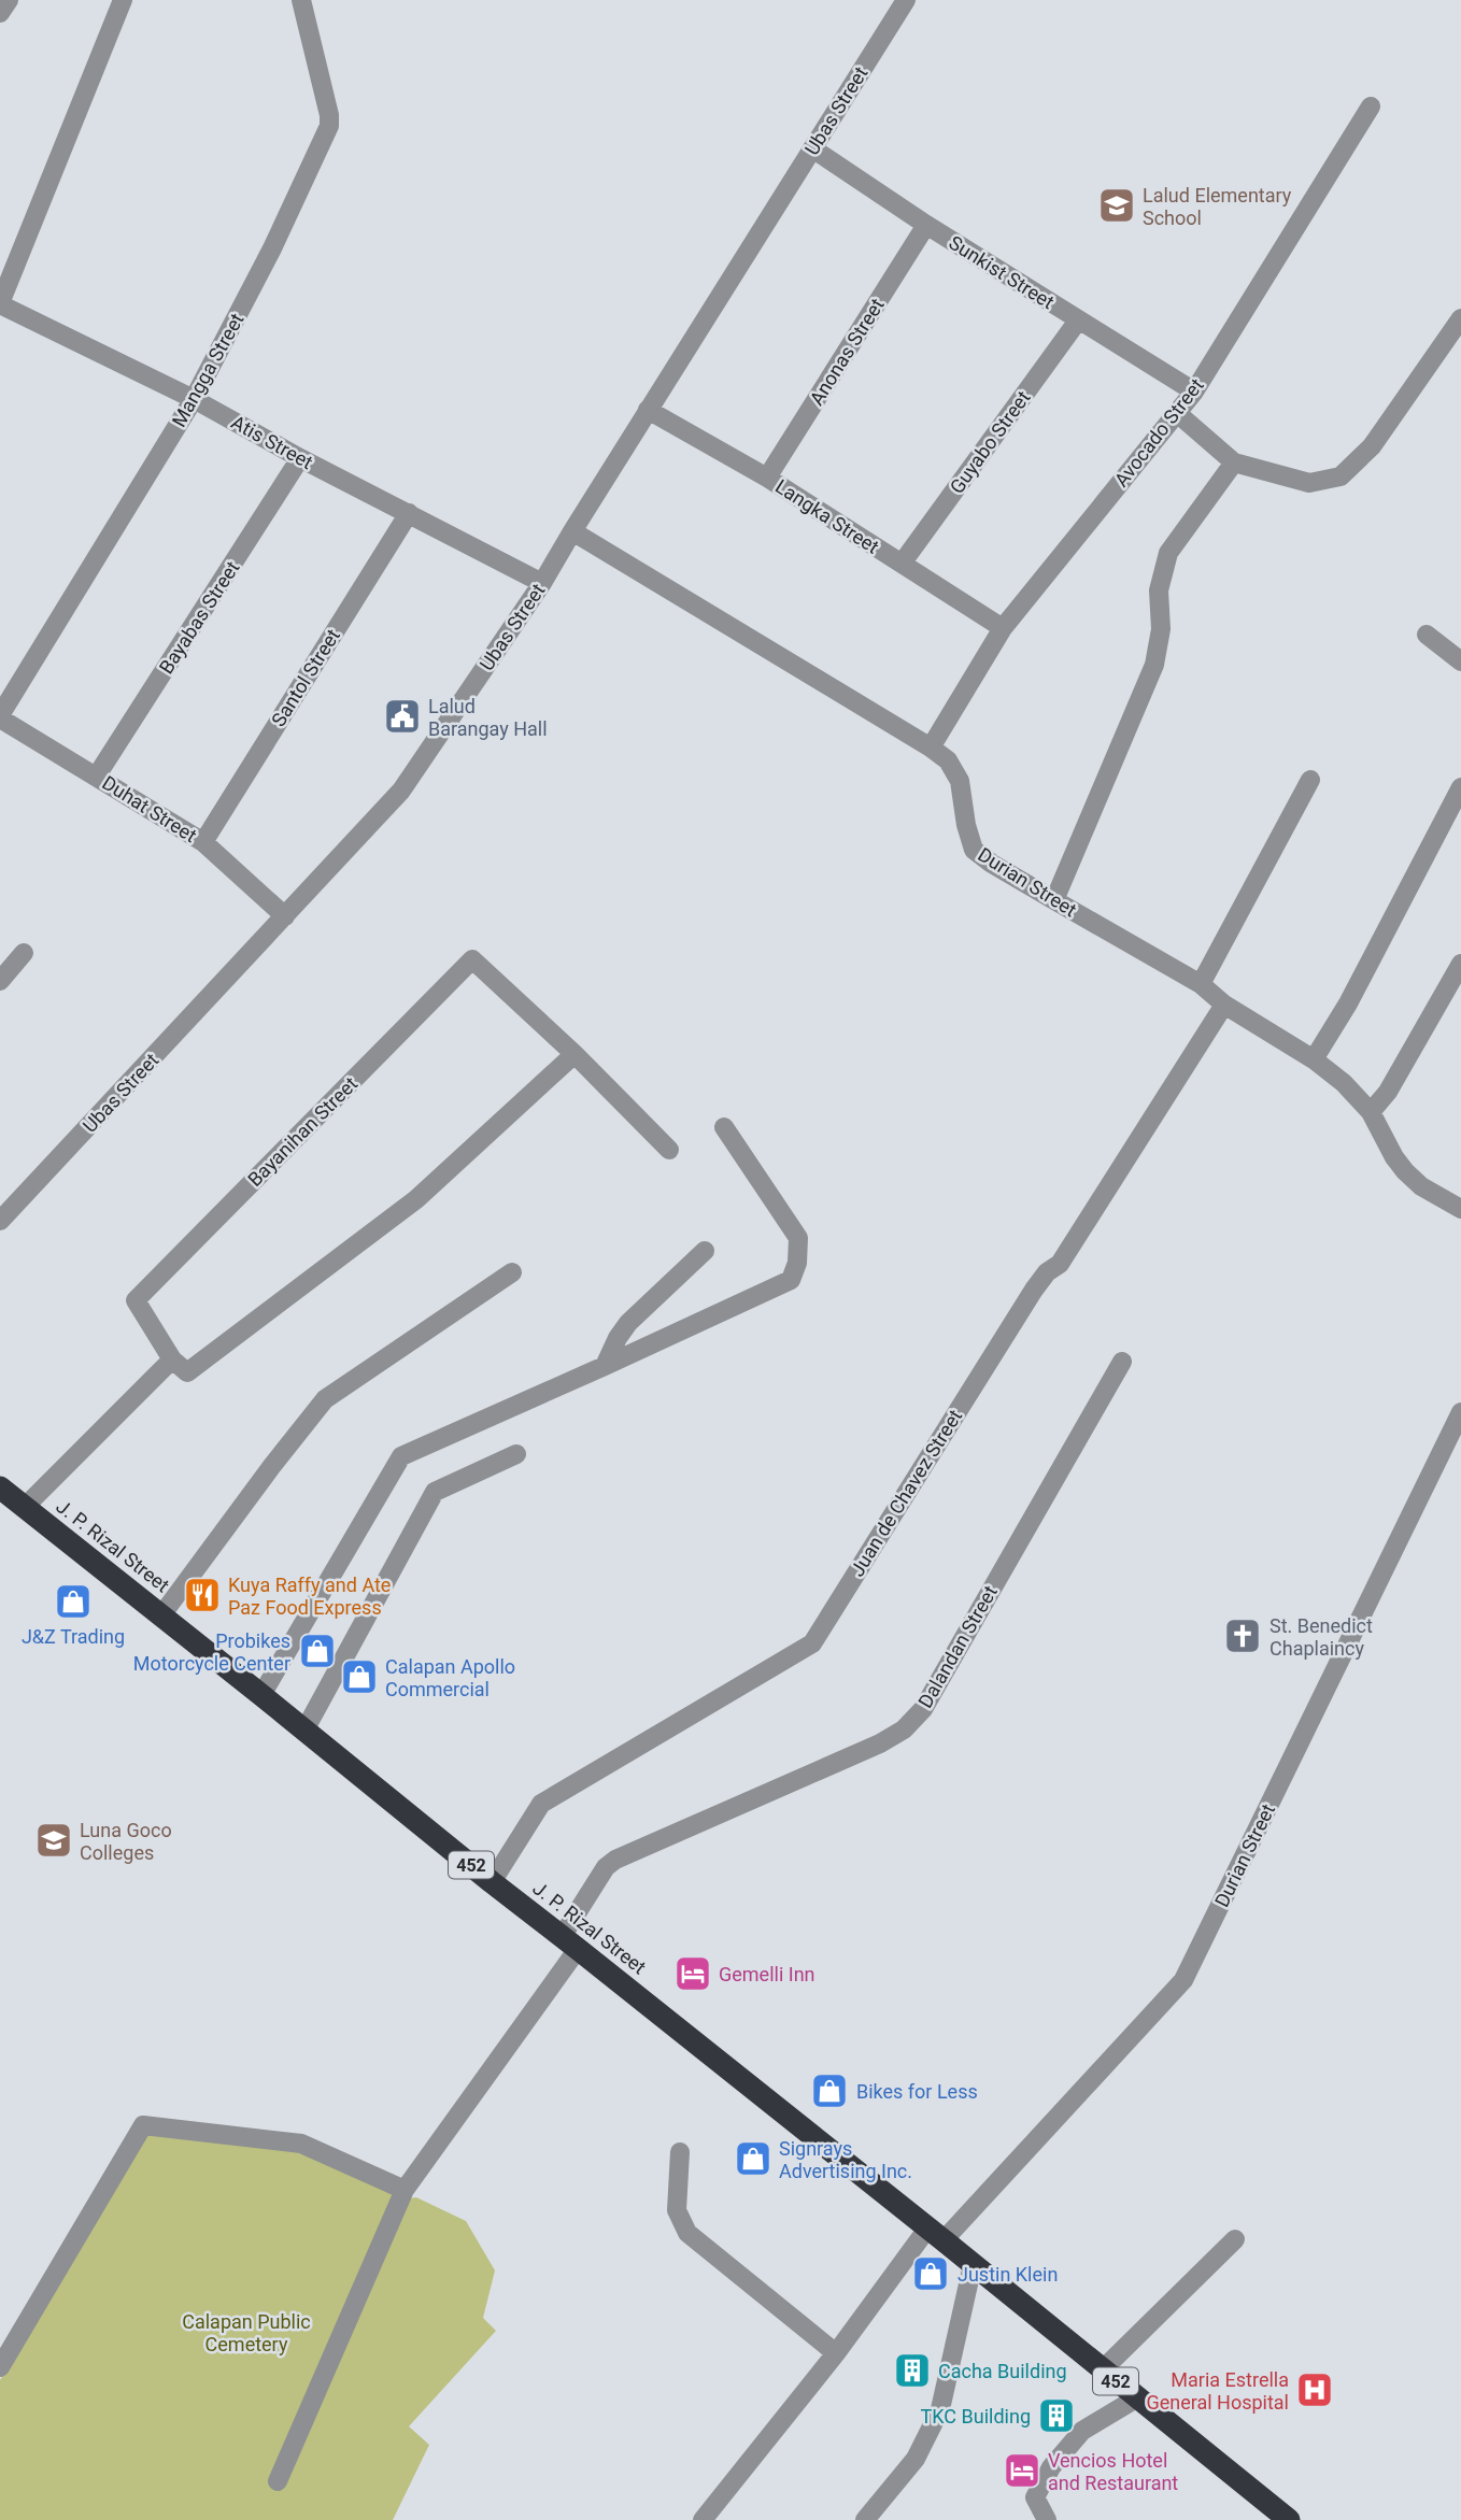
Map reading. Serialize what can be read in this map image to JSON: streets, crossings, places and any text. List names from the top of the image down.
{
  "streets": {
    "highway": ["J. P. Rizal Street", "452"],
    "street": [
      "Ubas Street",
      "Sunkist Street",
      "Anonas Street",
      "Mangga Street",
      "Avocado Street",
      "Atis Street",
      "Guyabo Street",
      "Langka Street",
      "Bayabas Street",
      "Santol Street",
      "Duhat Street",
      "Durian Street",
      "Bayanihan Street",
      "Juan de Chavez Street",
      "Dalandan Street"
    ]
  },
  "crossings": [
    ["Ubas Street", "Sunkist Street"],
    ["Ubas Street", "Atis Street"],
    ["Ubas Street", "Langka Street"],
    ["Ubas Street", "Duhat Street"],
    ["Ubas Street", "Durian Street"],
    ["Sunkist Street", "Anonas Street"],
    ["Sunkist Street", "Avocado Street"],
    ["Sunkist Street", "Guyabo Street"],
    ["Anonas Street", "Langka Street"],
    ["Mangga Street", "Atis Street"],
    ["Mangga Street", "Duhat Street"],
    ["Avocado Street", "Langka Street"],
    ["Avocado Street", "Durian Street"],
    ["Atis Street", "Bayabas Street"],
    ["Atis Street", "Santol Street"],
    ["Guyabo Street", "Langka Street"],
    ["Bayabas Street", "Duhat Street"],
    ["Santol Street", "Duhat Street"],
    ["Durian Street", "Juan de Chavez Street"],
    ["Durian Street", "J. P. Rizal Street"],
    ["Juan de Chavez Street", "J. P. Rizal Street"],
    ["J. P. Rizal Street", "Dalandan Street"]
  ],
  "parks": ["Calapan Public Cemetery"],
  "places": {
    "school or university": ["Lalud Elementary School", "Luna Goco Colleges"],
    "public building": ["Lalud Barangay Hall"],
    "restaurant": ["Kuya Raffy and Ate Paz Food Express"],
    "shop": [
      "J&Z Trading",
      "Probikes Motorcycle Center",
      "Calapan Apollo Commercial",
      "Bikes for Less",
      "Signrays Advertising Inc.",
      "Justin Klein"
    ],
    "church": ["St. Benedict Chaplaincy"],
    "hotel": ["Gemelli Inn", "Vencios Hotel and Restaurant"],
    "building": ["Cacha Building", "TKC Building"],
    "hospital": ["Maria Estrella General Hospital"]
  }
}
